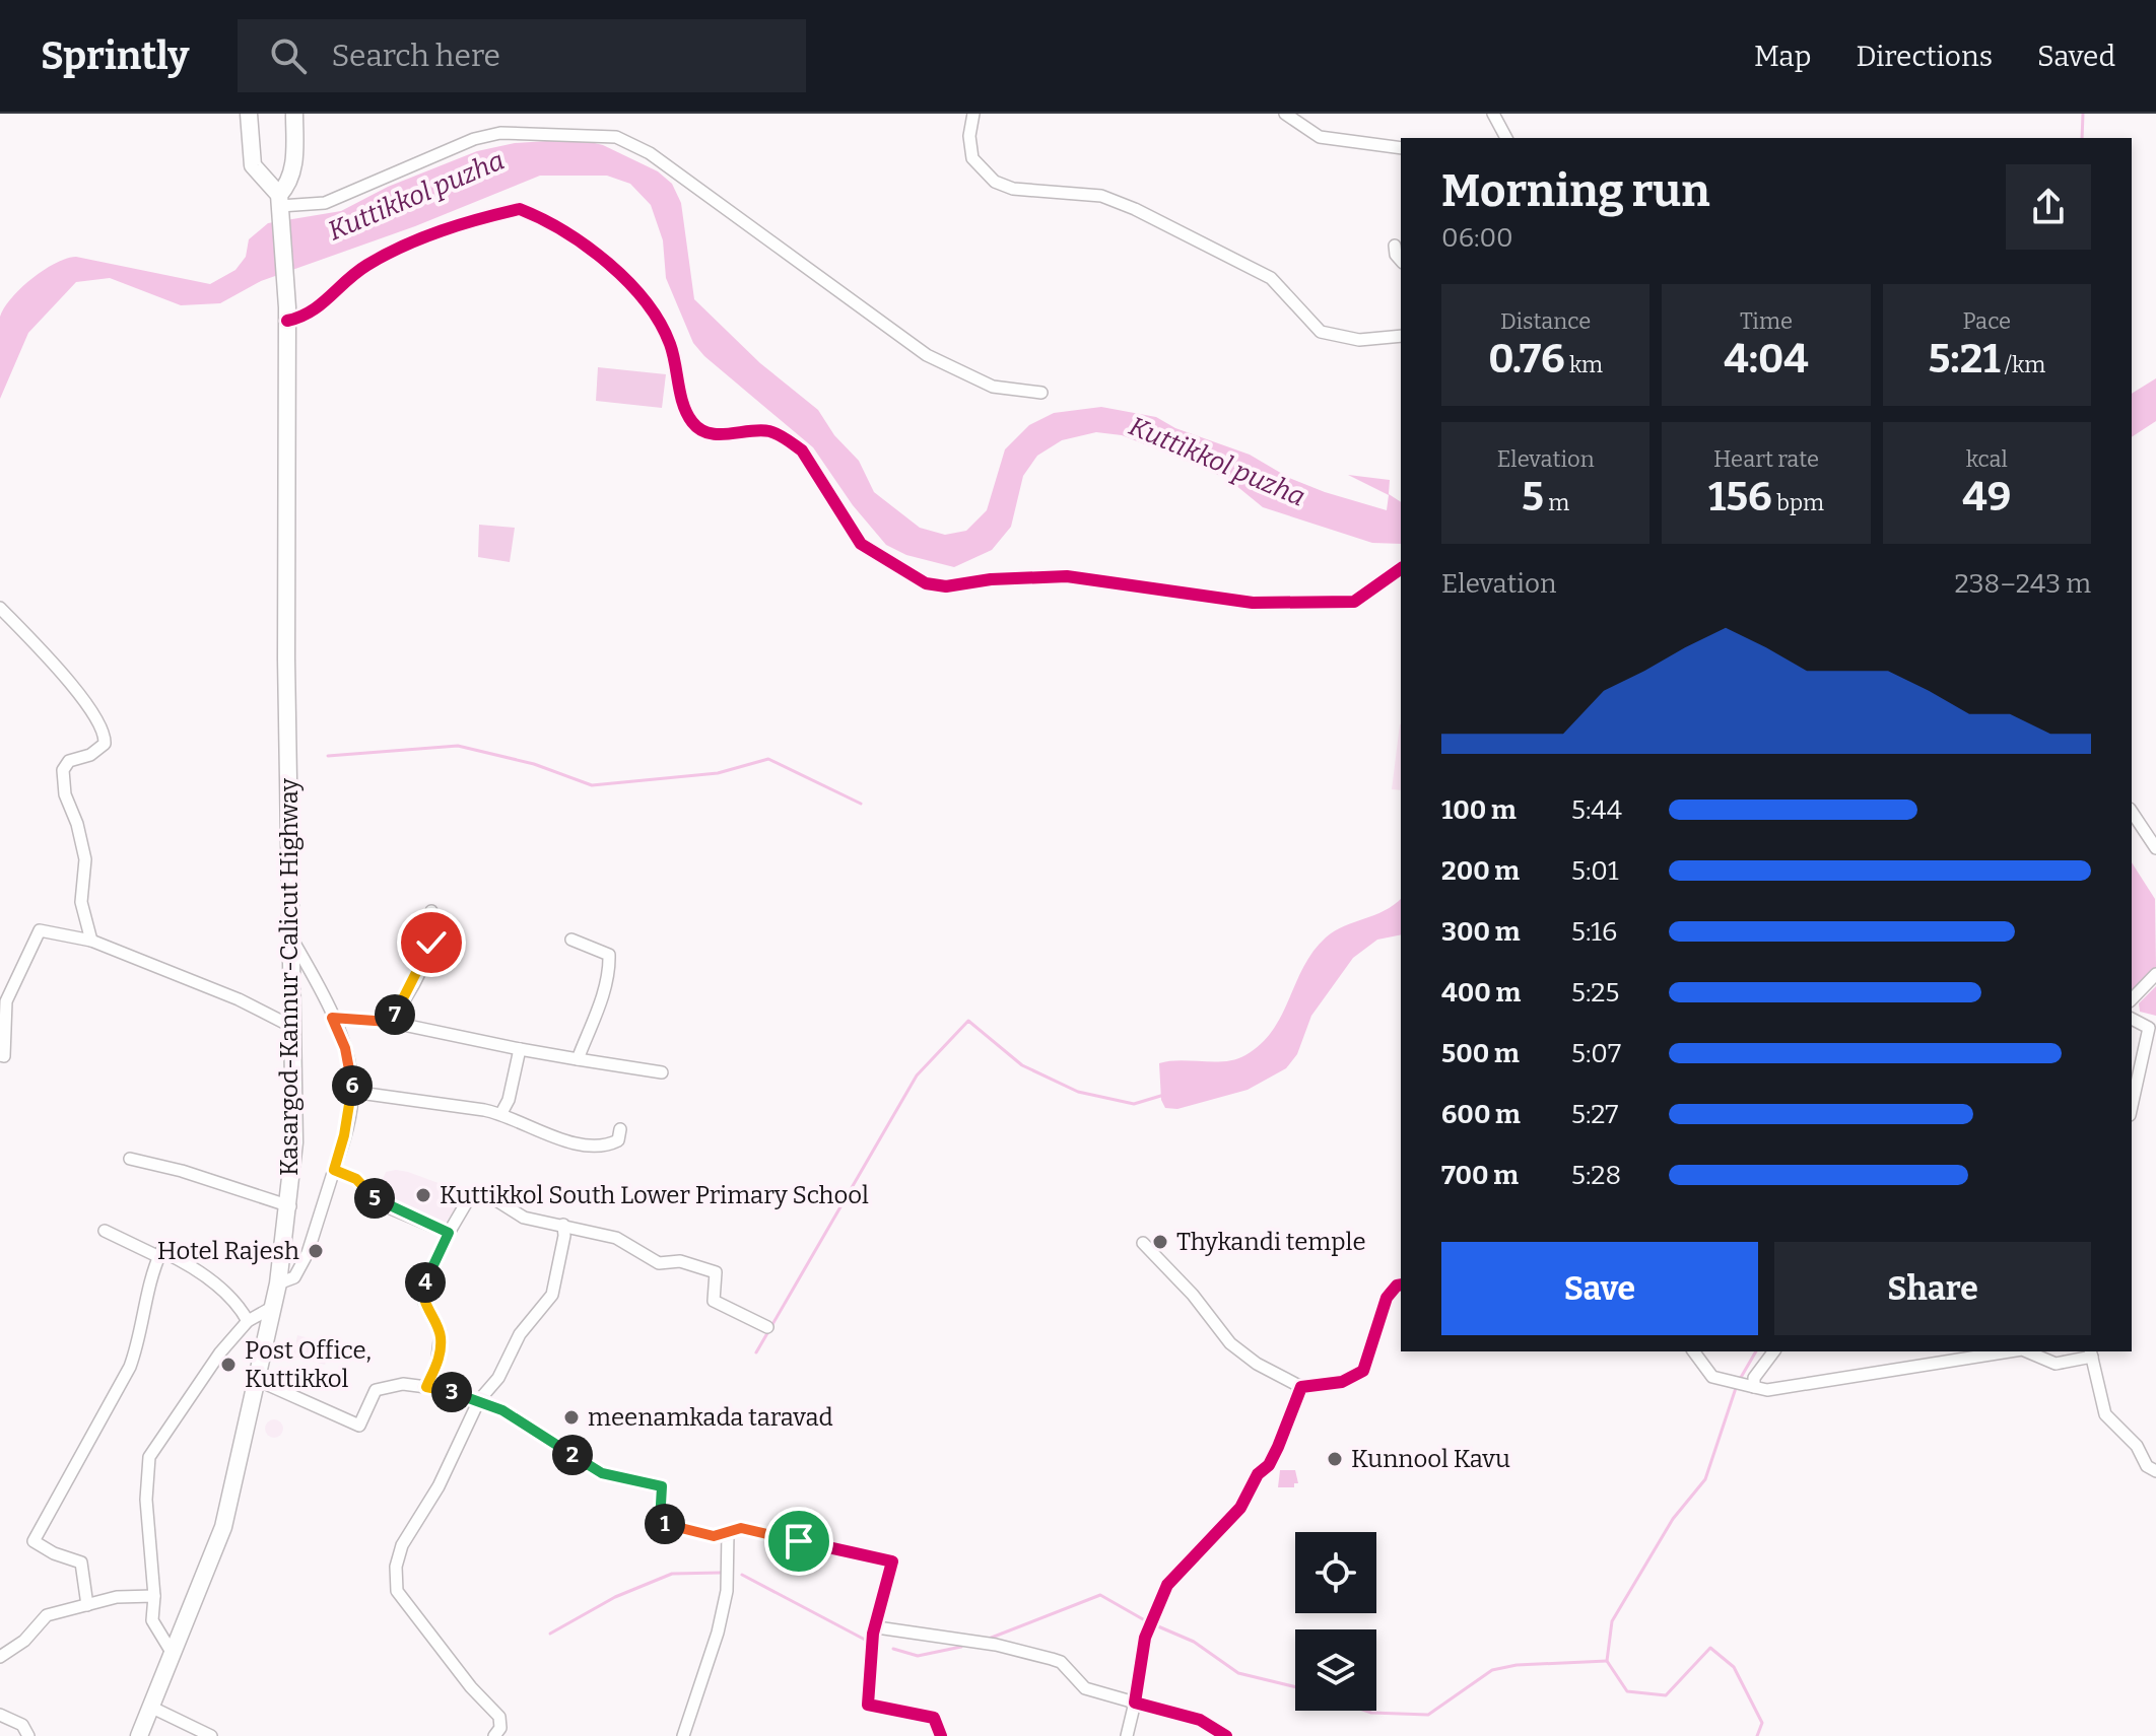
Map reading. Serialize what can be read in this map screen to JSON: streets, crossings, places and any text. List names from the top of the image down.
{
  "streets": {
    "highway": ["Kasargod-Kannur-Calicut Highway"]
  },
  "water": ["Kuttikkol puzha"],
  "places": [
    "Kuttikkol South Lower Primary School",
    "Thykandi temple",
    "Hotel Rajesh",
    "Post Office, Kuttikkol",
    "meenamkada taravad",
    "Kunnool Kavu"
  ],
  "page": {
    "header": "Sprintly",
    "search": "Search here",
    "nav": ["Map", "Directions", "Saved"],
    "heading": ["Morning run", "06:00"],
    "stats": [
      ["Distance", "0.76 km"],
      ["Time", "4:04"],
      ["Pace", "5:21 /km"],
      ["Elevation", "5 m"],
      ["Heart rate", "156 bpm"],
      ["kcal", "49"]
    ],
    "chart": ["Elevation", "238–243 m"],
    "list": [
      {
        "name": "100 m",
        "note": "5:44"
      },
      {
        "name": "200 m",
        "note": "5:01"
      },
      {
        "name": "300 m",
        "note": "5:16"
      },
      {
        "name": "400 m",
        "note": "5:25"
      },
      {
        "name": "500 m",
        "note": "5:07"
      },
      {
        "name": "600 m",
        "note": "5:27"
      },
      {
        "name": "700 m",
        "note": "5:28"
      }
    ],
    "pins": [
      "7",
      "6",
      "5",
      "4",
      "3",
      "2",
      "1"
    ],
    "buttons": ["Save", "Share"]
  }
}
